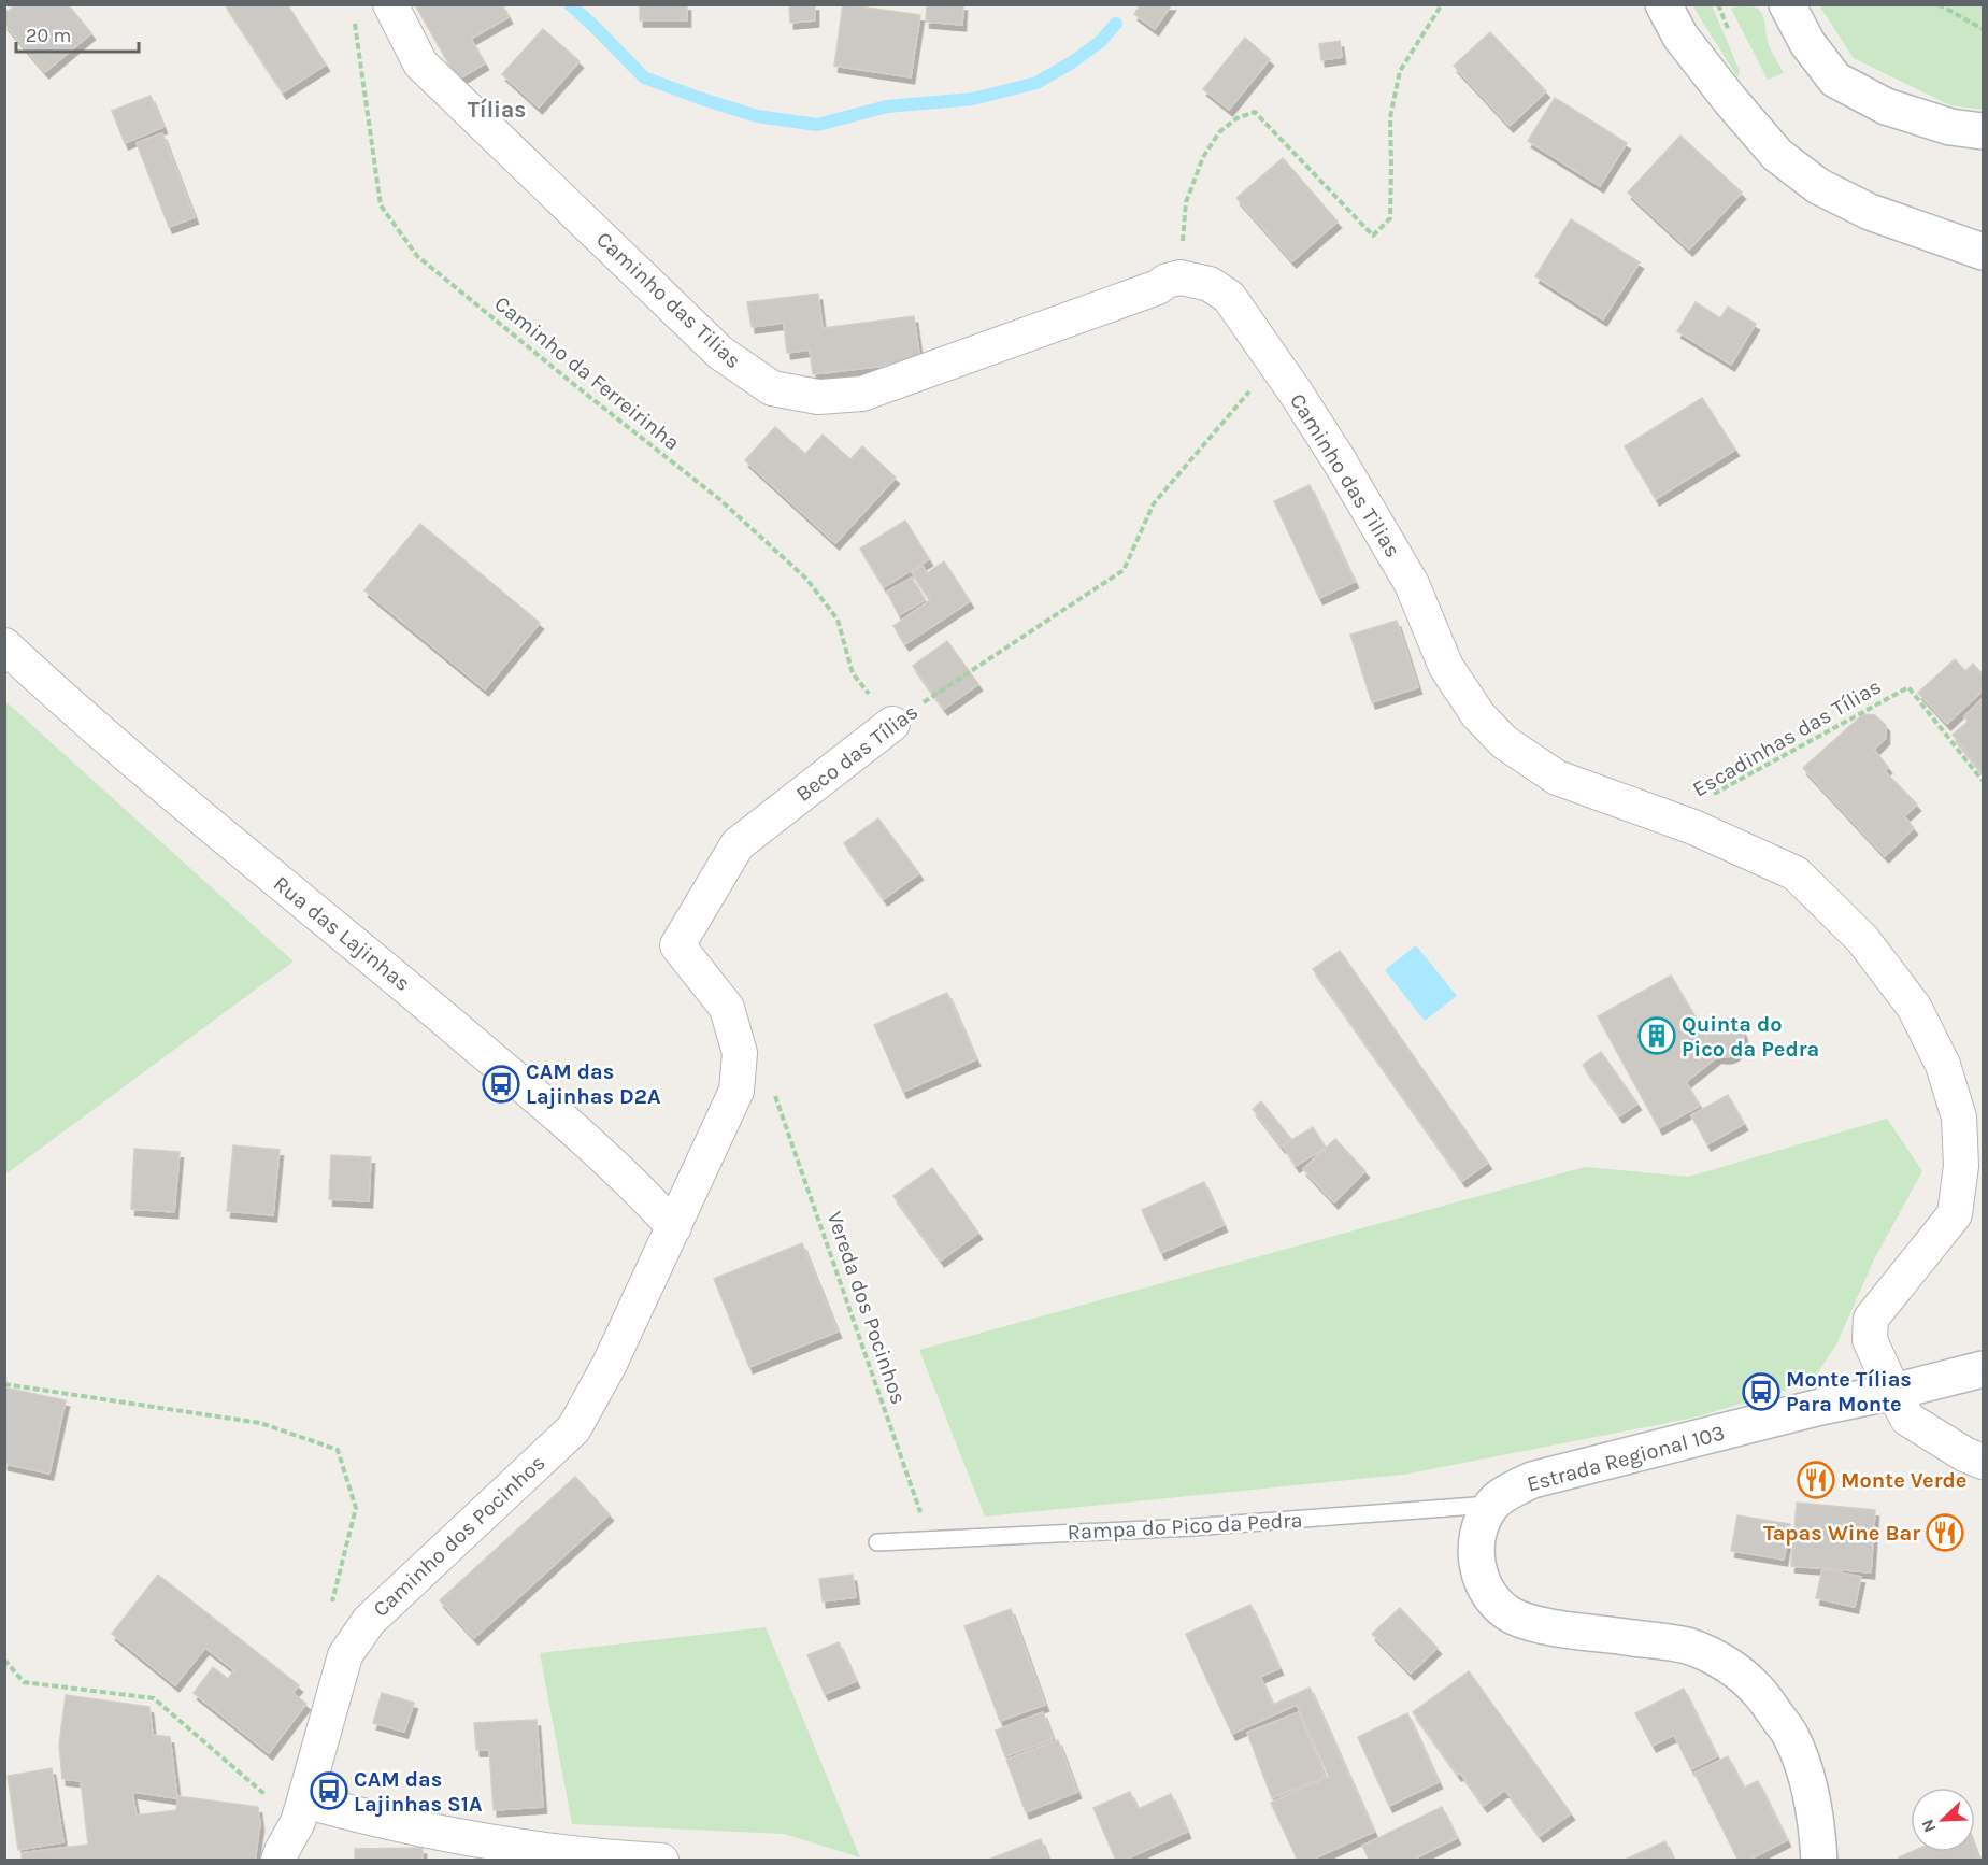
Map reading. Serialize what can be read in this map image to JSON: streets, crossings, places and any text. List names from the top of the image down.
{
  "streets": {
    "main road": ["Estrada Regional 103"],
    "street": [
      "Caminho das Tilias",
      "Beco das Tílias",
      "Rua das Lajinhas",
      "Caminho dos Pocinhos"
    ],
    "lane": ["Rampa do Pico da Pedra"],
    "path": ["Caminho da Ferreirinha", "Escadinhas das Tílias", "Vereda dos Pocinhos"]
  },
  "crossings": [
    ["Caminho das Tilias", "Escadinhas das Tílias"],
    ["Caminho das Tilias", "Beco das Tílias"],
    ["Caminho das Tilias", "Estrada Regional 103"],
    ["Caminho da Ferreirinha", "Beco das Tílias"],
    ["Beco das Tílias", "Rua das Lajinhas"],
    ["Beco das Tílias", "Caminho dos Pocinhos"],
    ["Rua das Lajinhas", "Caminho dos Pocinhos"],
    ["Vereda dos Pocinhos", "Rampa do Pico da Pedra"],
    ["Estrada Regional 103", "Rampa do Pico da Pedra"]
  ],
  "districts": ["Tílias"],
  "places": {
    "building": ["Quinta do Pico da Pedra"],
    "bus stop": ["CAM das Lajinhas D2A", "Monte Tílias Para Monte", "CAM das Lajinhas S1A"],
    "restaurant": ["Monte Verde", "Tapas Wine Bar"]
  },
  "scale_bar": "20 m",
  "north": "bottom left"
}
